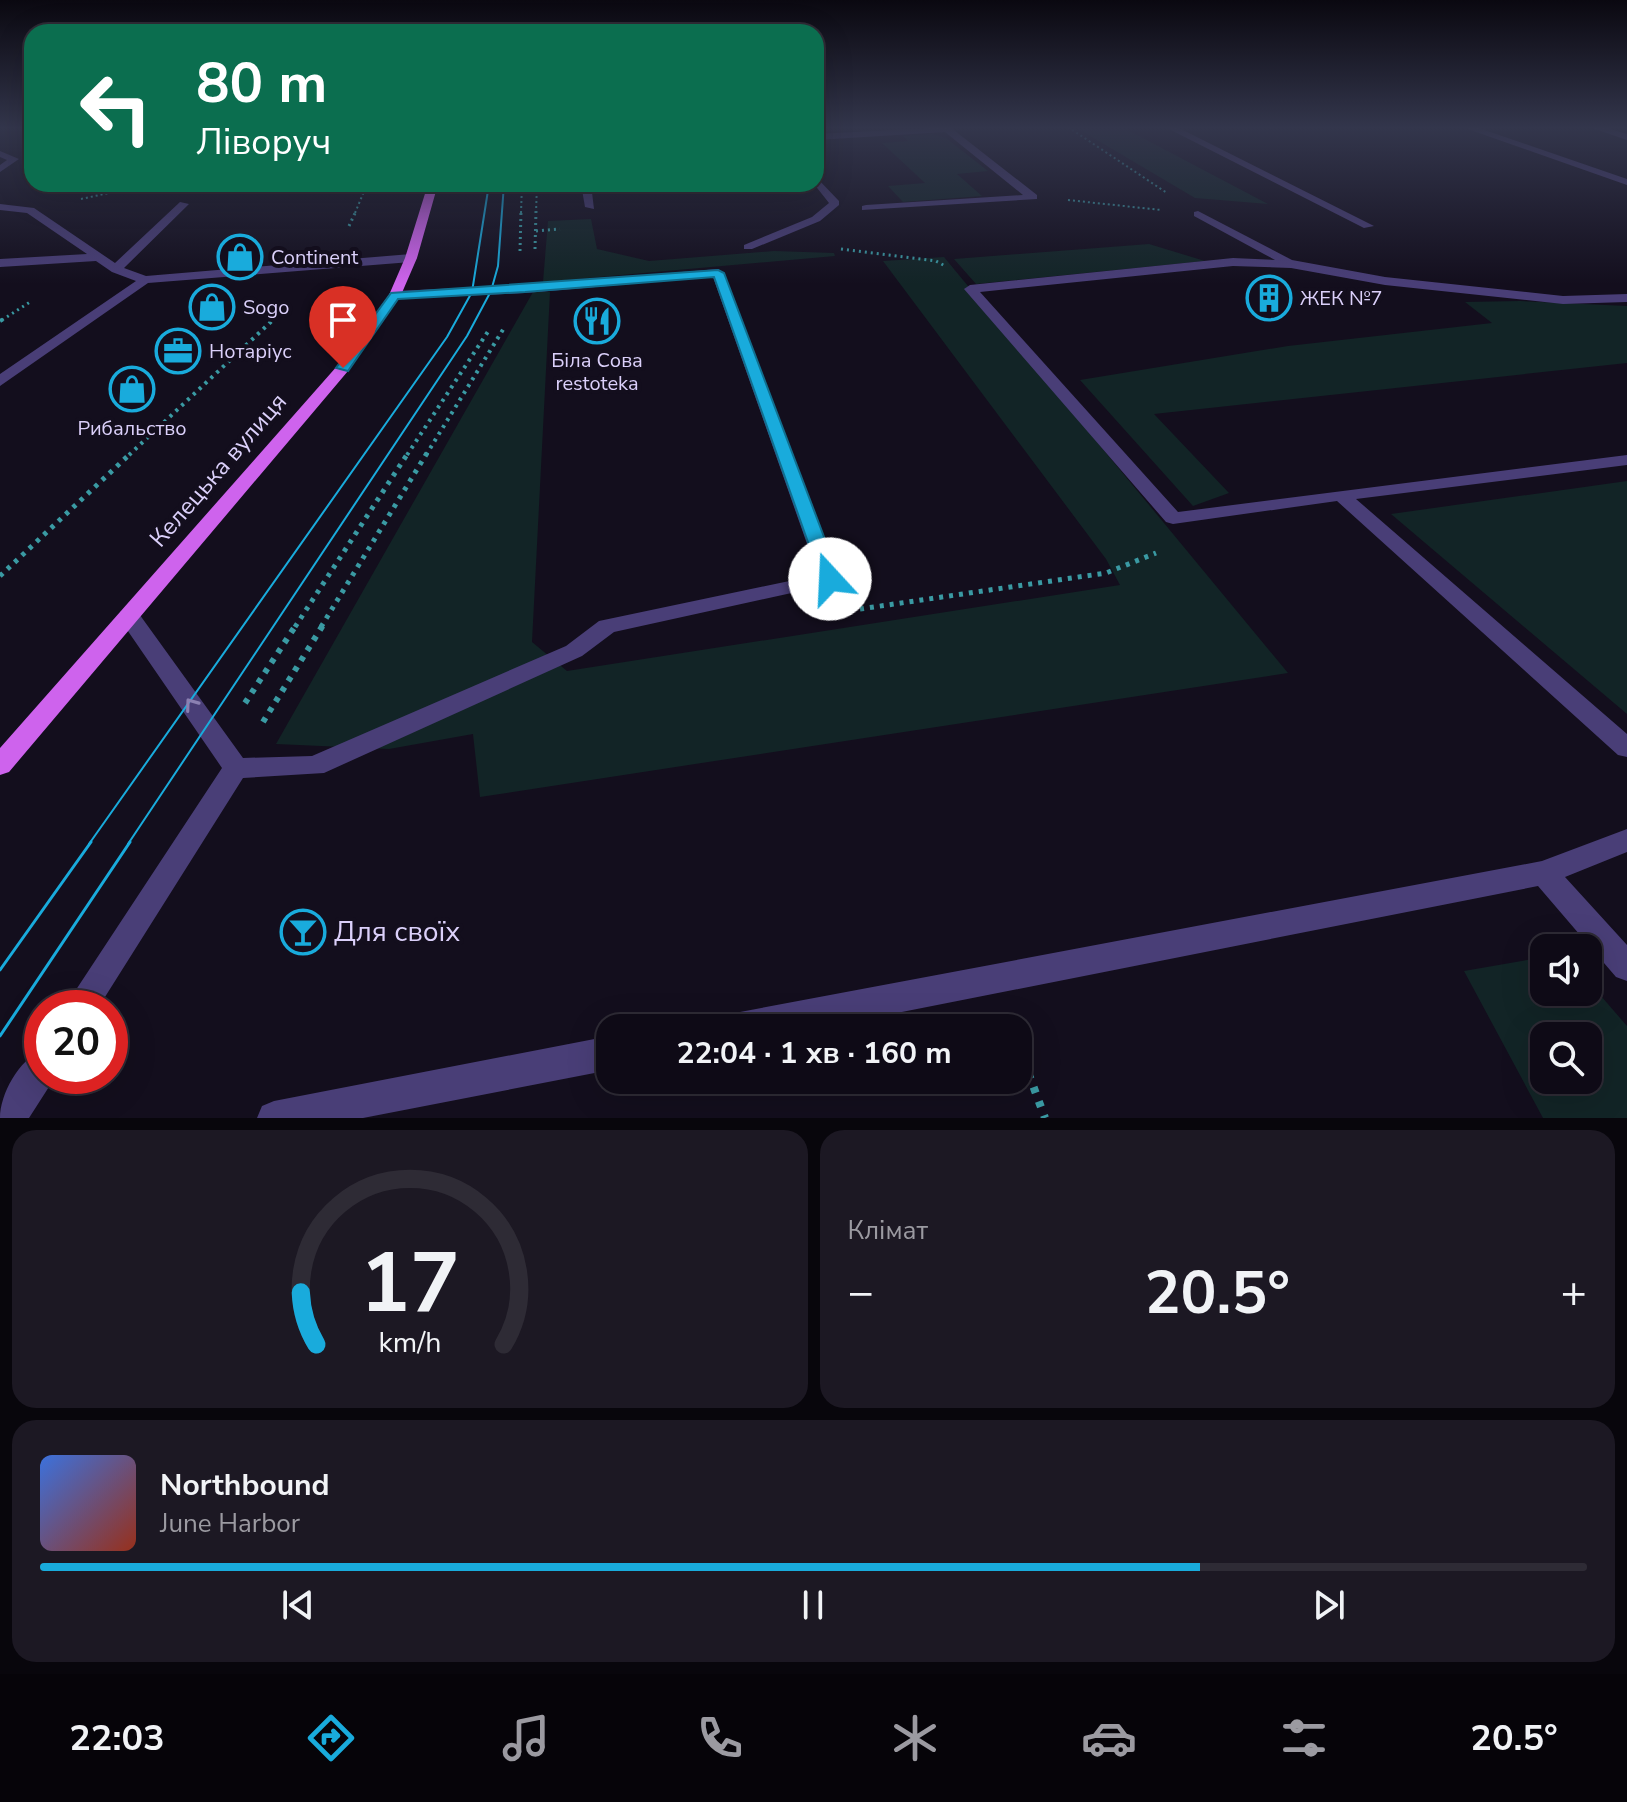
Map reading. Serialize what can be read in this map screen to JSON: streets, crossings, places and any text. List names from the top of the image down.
{
  "streets": {
    "main road": ["Келецька вулиця"]
  },
  "places": {
    "shop": ["Continent", "Sogo", "Рибальство"],
    "building": ["ЖЕК №7"],
    "restaurant": ["Біла Сова restoteka"],
    "office": ["Нотаріус"],
    "bar": ["Для своїх"]
  },
  "page": {
    "turn": ["80 m", "Ліворуч"],
    "limit": "20",
    "trip": "22:04 · 1 хв · 160 m",
    "tile": "Клімат",
    "heat": ["−", "20.5°", "+"],
    "song": ["Northbound", "June Harbor"],
    "tabs": ["22:03", "20.5°"],
    "gauge": ["17", "km/h"]
  }
}
